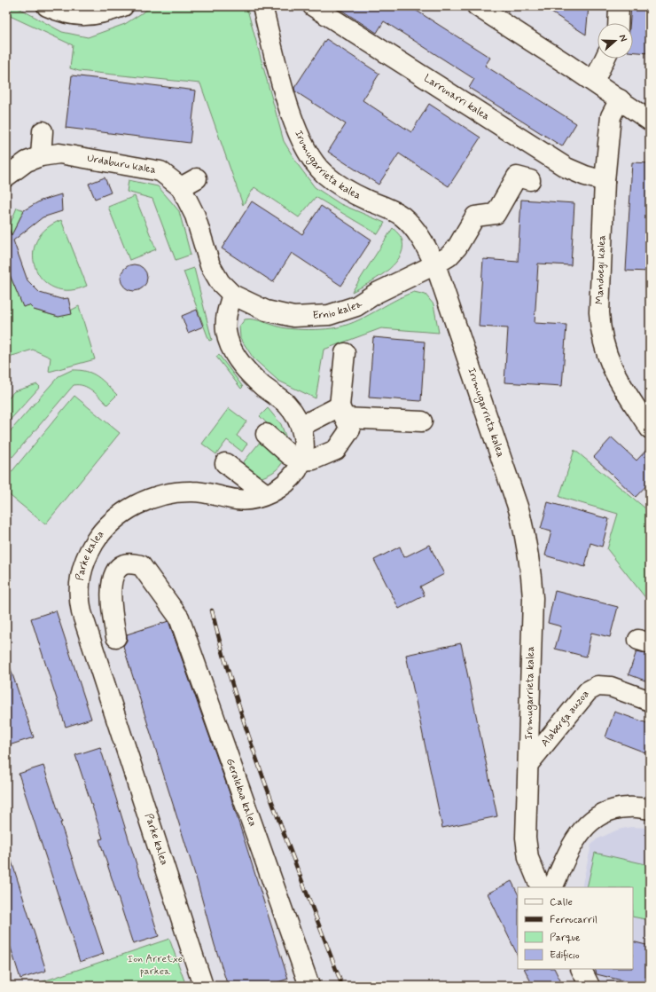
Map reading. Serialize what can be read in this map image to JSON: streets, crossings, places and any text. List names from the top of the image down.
{
  "streets": {
    "street": [
      "Larrunarri kalea",
      "Irumugarrieta kalea",
      "Urdaburu kalea",
      "Mandoegi kalea",
      "Ernio kalea",
      "Parke kalea",
      "Alaberga auzoa",
      "Geralekua kalea"
    ]
  },
  "crossings": [
    ["Larrunarri kalea", "Mandoegi kalea"],
    ["Irumugarrieta kalea", "Ernio kalea"],
    ["Irumugarrieta kalea", "Alaberga auzoa"],
    ["Urdaburu kalea", "Ernio kalea"],
    ["Urdaburu kalea", "Parke kalea"],
    ["Ernio kalea", "Parke kalea"]
  ],
  "parks": ["Ion Arretxe parkea"],
  "legend": [
    "Calle",
    "Ferrocarril",
    "Parque",
    "Edificio"
  ],
  "north": "right"
}
